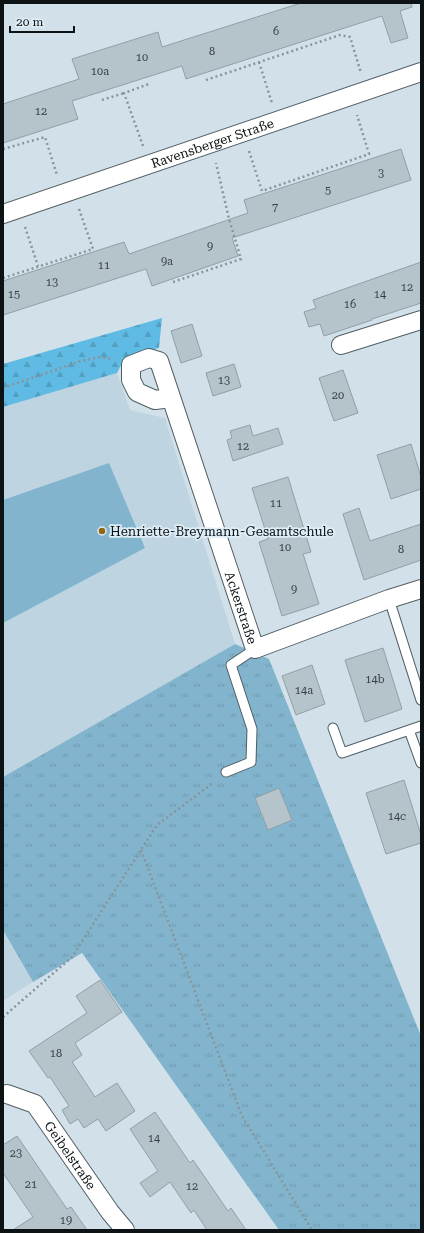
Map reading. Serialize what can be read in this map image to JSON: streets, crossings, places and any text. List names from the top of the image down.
{
  "streets": {
    "street": ["Ravensberger Straße", "Ackerstraße", "Geibelstraße"]
  },
  "places": ["Henriette-Breymann-Gesamtschule"],
  "house_numbers": [
    "6",
    "8",
    "10",
    "10a",
    "12",
    "3",
    "5",
    "7",
    "9",
    "9a",
    "11",
    "13",
    "12",
    "15",
    "14",
    "16",
    "13",
    "20",
    "12",
    "11",
    "10",
    "8",
    "9",
    "14b",
    "14a",
    "14c",
    "18",
    "14",
    "23",
    "21",
    "12",
    "19"
  ],
  "scale_bar": "20 m"
}
